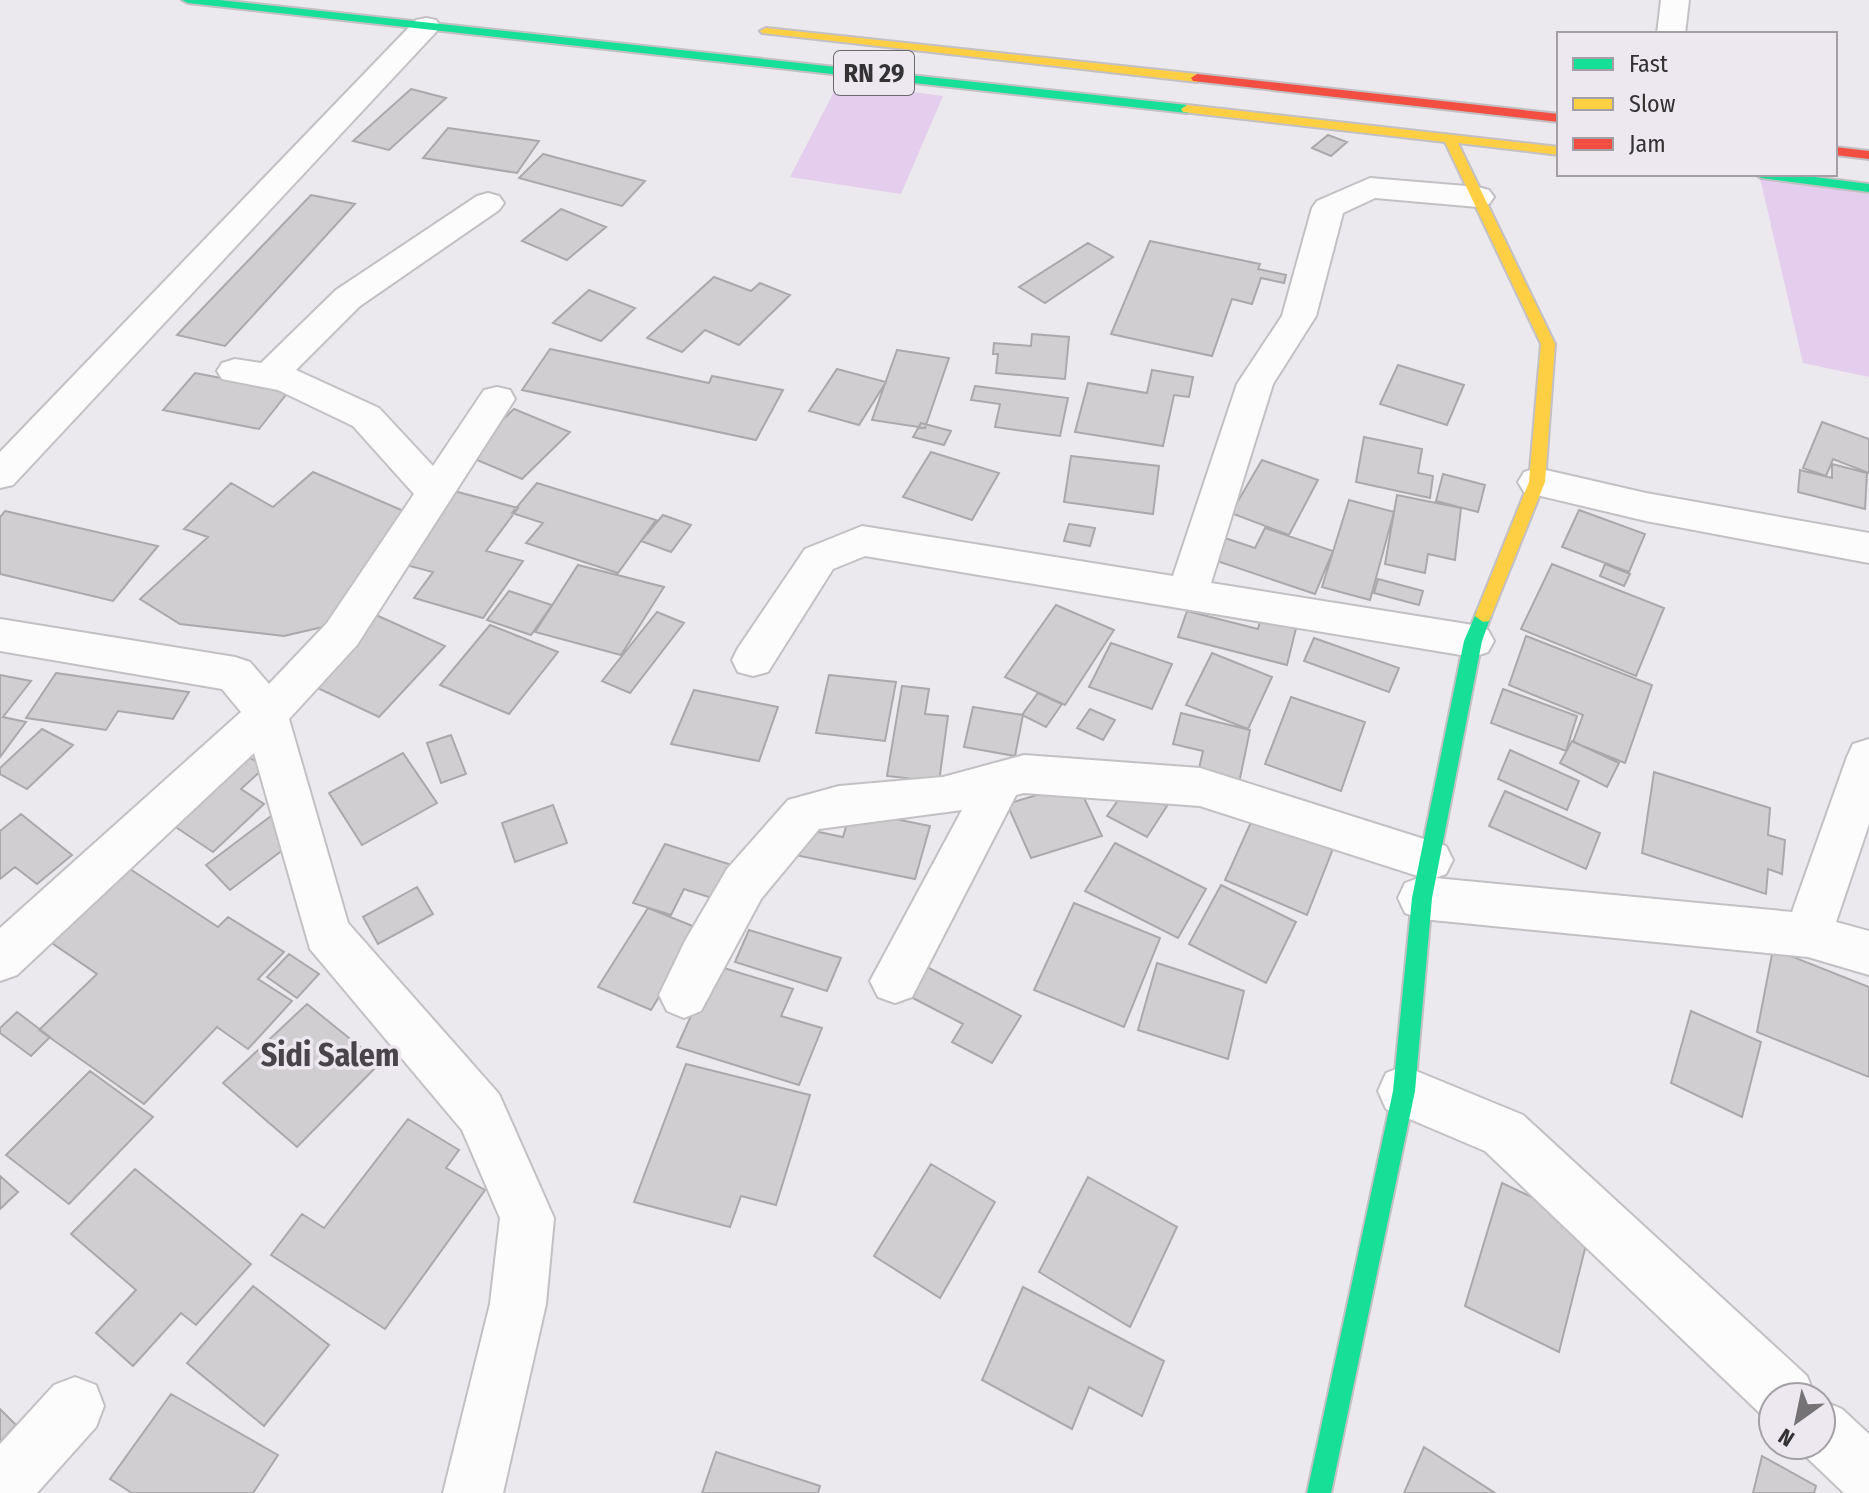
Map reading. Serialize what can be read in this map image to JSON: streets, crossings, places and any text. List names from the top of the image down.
{
  "streets": {
    "main road": ["RN 29"]
  },
  "districts": ["Sidi Salem"],
  "legend": ["Fast", "Slow", "Jam"],
  "north": "bottom left"
}
